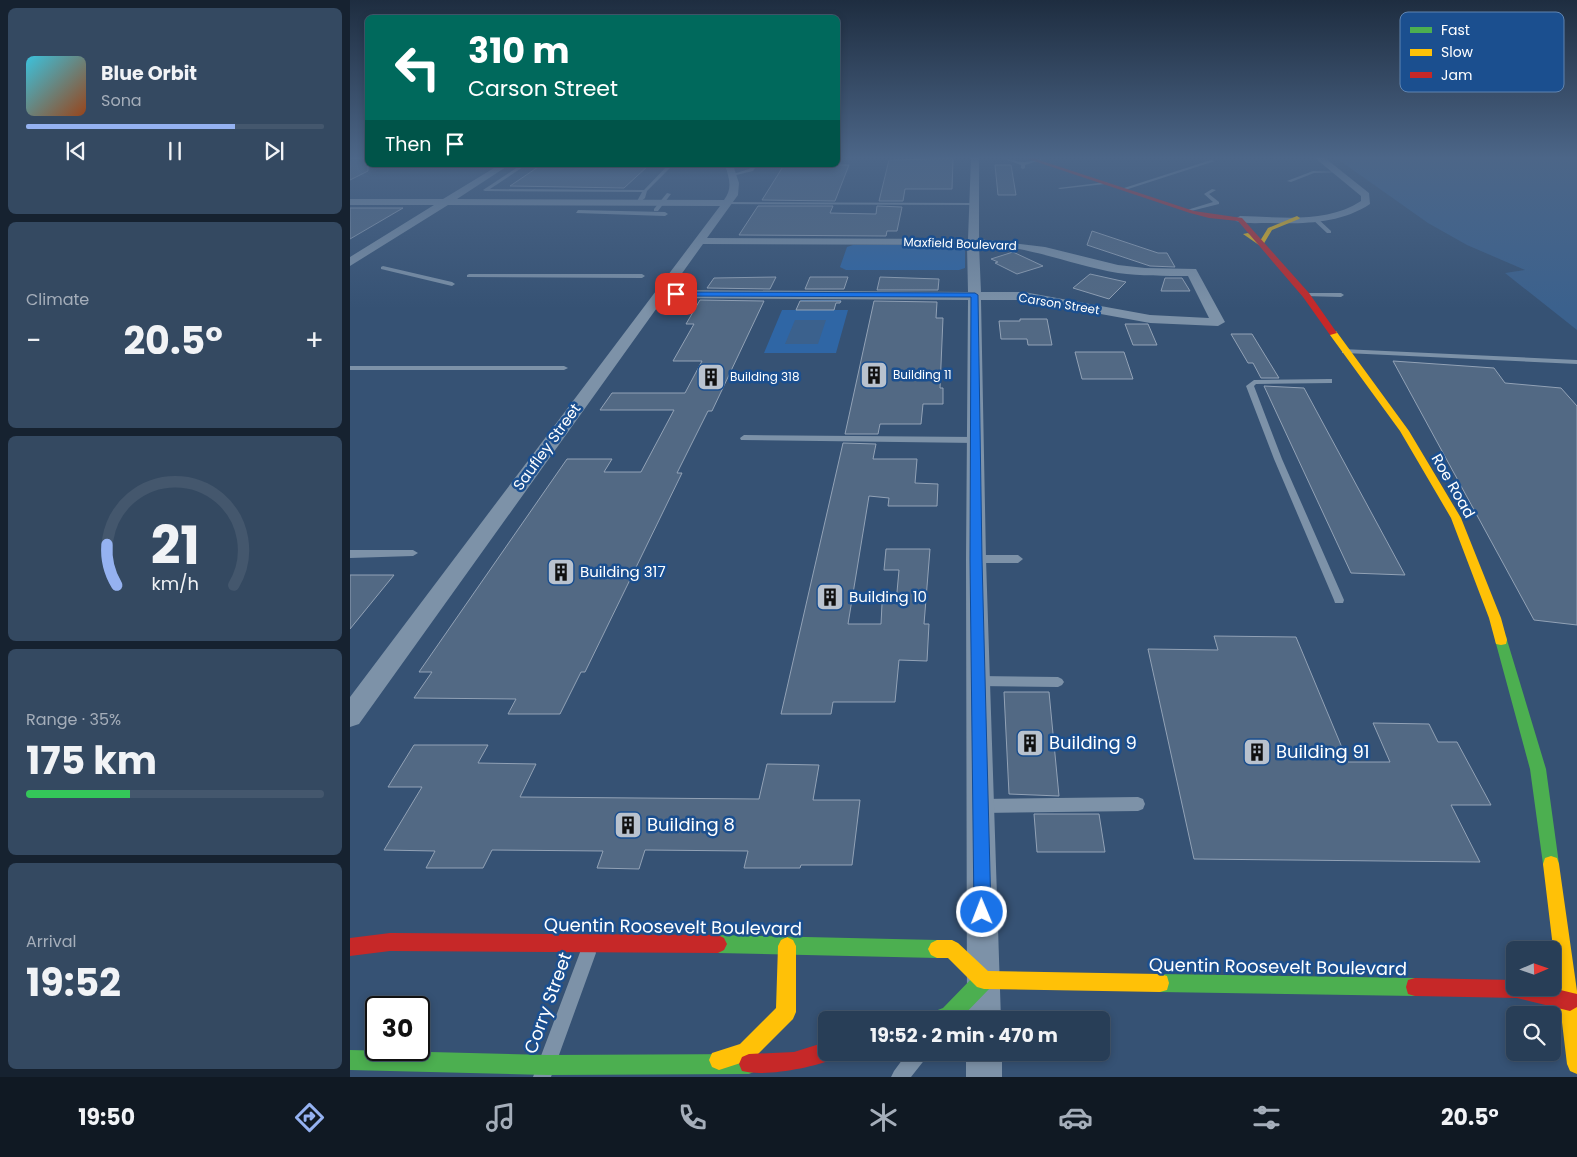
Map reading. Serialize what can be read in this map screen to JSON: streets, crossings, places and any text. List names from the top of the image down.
{
  "streets": {
    "main road": ["Roe Road", "Quentin Roosevelt Boulevard"],
    "street": ["Maxfield Boulevard", "Carson Street", "Saufley Street"],
    "lane": ["Corry Street"]
  },
  "crossings": [
    ["Maxfield Boulevard", "Carson Street"],
    ["Maxfield Boulevard", "Saufley Street"],
    ["Carson Street", "Saufley Street"],
    ["Roe Road", "Quentin Roosevelt Boulevard"],
    ["Quentin Roosevelt Boulevard", "Corry Street"]
  ],
  "places": {
    "building": [
      "Building 11",
      "Building 318",
      "Building 317",
      "Building 10",
      "Building 9",
      "Building 91",
      "Building 8"
    ]
  },
  "legend": ["Fast", "Slow", "Jam"],
  "north": "right",
  "page": {
    "turn": ["310 m", "Carson Street"],
    "song": ["Blue Orbit", "Sona"],
    "then": "Then",
    "tile": [
      "Climate",
      ["Range · 35%", "175 km"],
      ["Arrival", "19:52"]
    ],
    "heat": ["−", "20.5°", "+"],
    "limit": "30",
    "trip": "19:52 · 2 min · 470 m",
    "tabs": ["19:50", "20.5°"],
    "gauge": ["21", "km/h"]
  }
}
